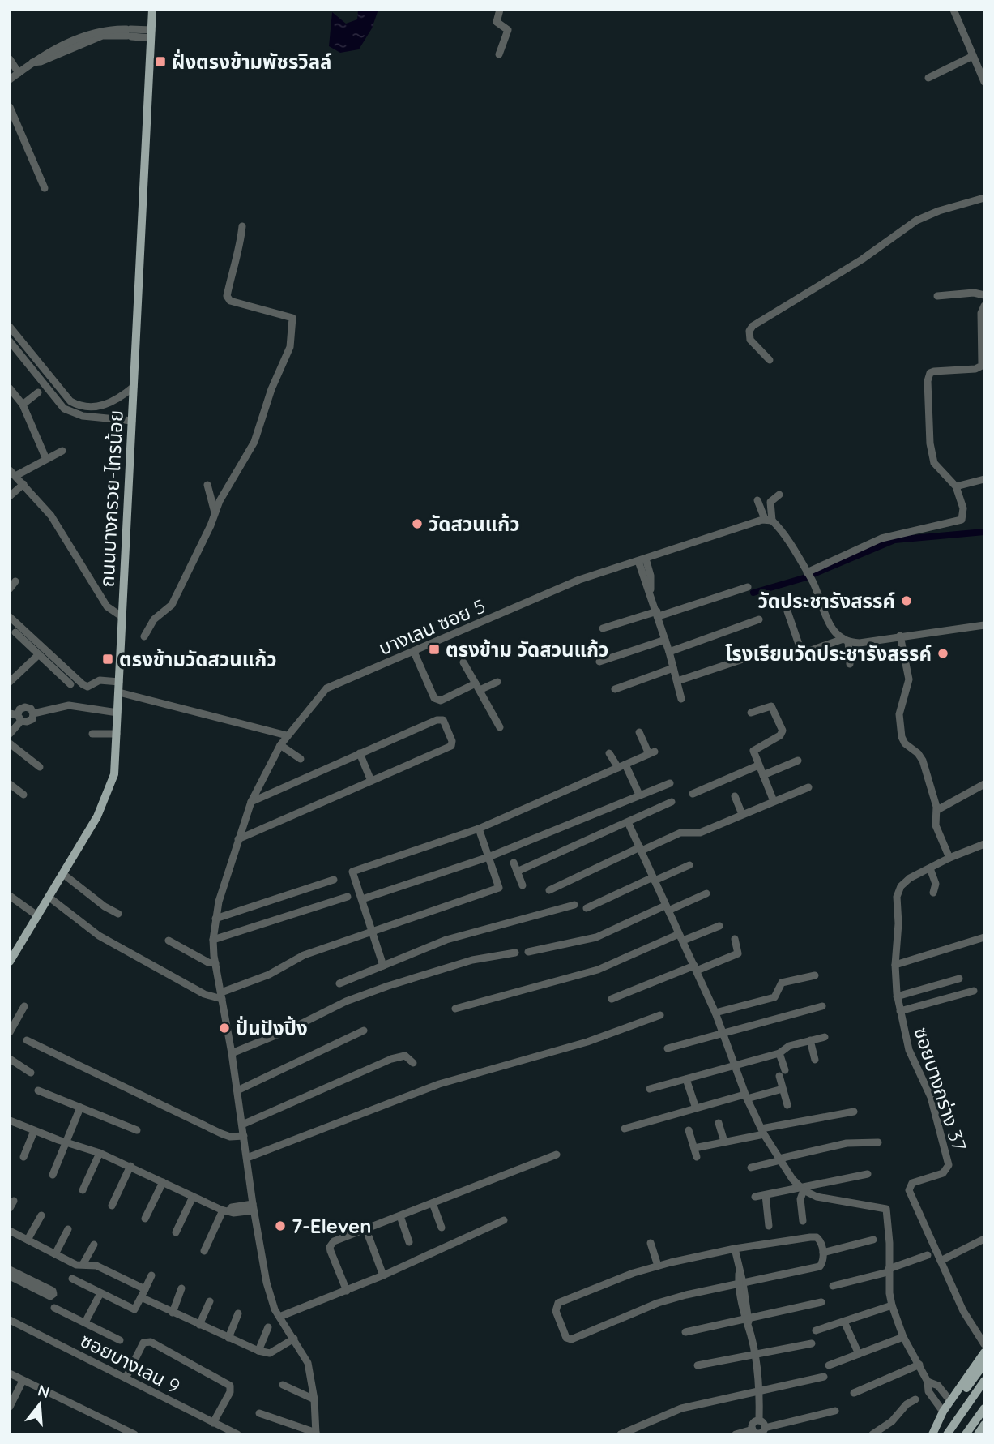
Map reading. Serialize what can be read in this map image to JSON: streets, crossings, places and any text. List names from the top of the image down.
{
  "streets": {
    "main road": ["ถนนบางกรวย-ไทรน้อย"],
    "street": ["บางเลน ซอย 5", "ซอยบางกร่าง 37", "ซอยบางเลน 9"]
  },
  "places": {
    "transit": ["ฝั่งตรงข้ามพัชรวิลล์", "ตรงข้าม วัดสวนแก้ว", "ตรงข้ามวัดสวนแก้ว"],
    "other": [
      "วัดสวนแก้ว",
      "วัดประชารังสรรค์",
      "โรงเรียนวัดประชารังสรรค์",
      "ปั่นปังปิ้ง",
      "7-Eleven"
    ]
  },
  "north": "top"
}
